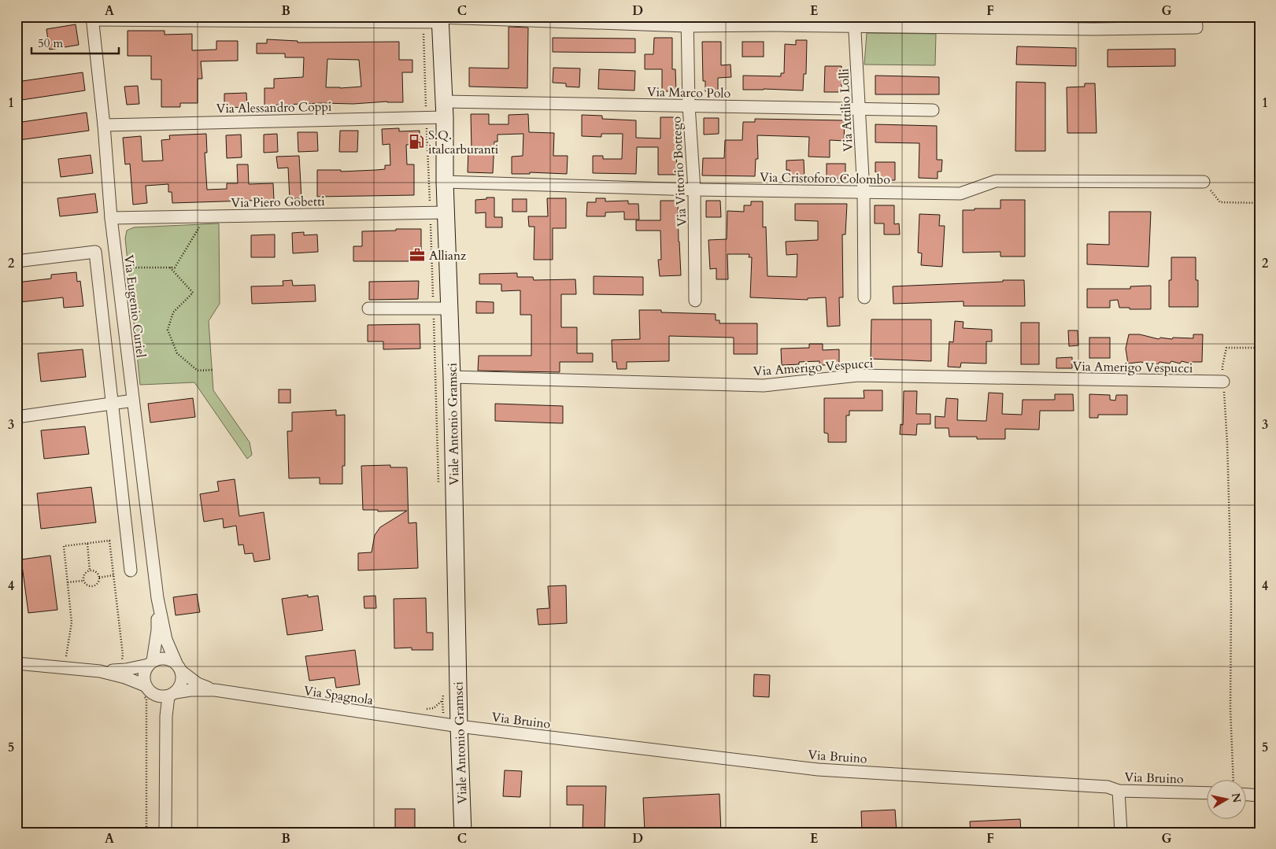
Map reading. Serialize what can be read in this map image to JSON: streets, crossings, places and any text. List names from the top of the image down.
{
  "streets": {
    "street": [
      "Via Marco Polo",
      "Via Alessandro Coppi",
      "Via Attilio Lolli",
      "Via Vittorio Bottego",
      "Via Cristoforo Colombo",
      "Via Piero Gobetti",
      "Via Eugenio Curiel",
      "Via Amerigo Vespucci",
      "Viale Antonio Gramsci",
      "Via Spagnola",
      "Via Bruino"
    ]
  },
  "crossings": [
    ["Via Marco Polo", "Via Alessandro Coppi"],
    ["Via Marco Polo", "Via Attilio Lolli"],
    ["Via Marco Polo", "Via Vittorio Bottego"],
    ["Via Marco Polo", "Viale Antonio Gramsci"],
    ["Via Alessandro Coppi", "Via Eugenio Curiel"],
    ["Via Alessandro Coppi", "Viale Antonio Gramsci"],
    ["Via Attilio Lolli", "Via Cristoforo Colombo"],
    ["Via Vittorio Bottego", "Via Cristoforo Colombo"],
    ["Via Cristoforo Colombo", "Viale Antonio Gramsci"],
    ["Via Piero Gobetti", "Via Eugenio Curiel"],
    ["Via Piero Gobetti", "Viale Antonio Gramsci"],
    ["Via Eugenio Curiel", "Via Spagnola"],
    ["Via Amerigo Vespucci", "Viale Antonio Gramsci"],
    ["Viale Antonio Gramsci", "Via Spagnola"],
    ["Viale Antonio Gramsci", "Via Bruino"],
    ["Via Spagnola", "Via Bruino"]
  ],
  "places": {
    "fuel station": ["S.Q. italcarburanti"],
    "office": ["Allianz"]
  },
  "scale_bar": "50 m",
  "north": "right",
  "grid": {
    "columns": [
      "A",
      "B",
      "C",
      "D",
      "E",
      "F",
      "G"
    ],
    "rows": [
      "1",
      "2",
      "3",
      "4",
      "5"
    ]
  }
}
